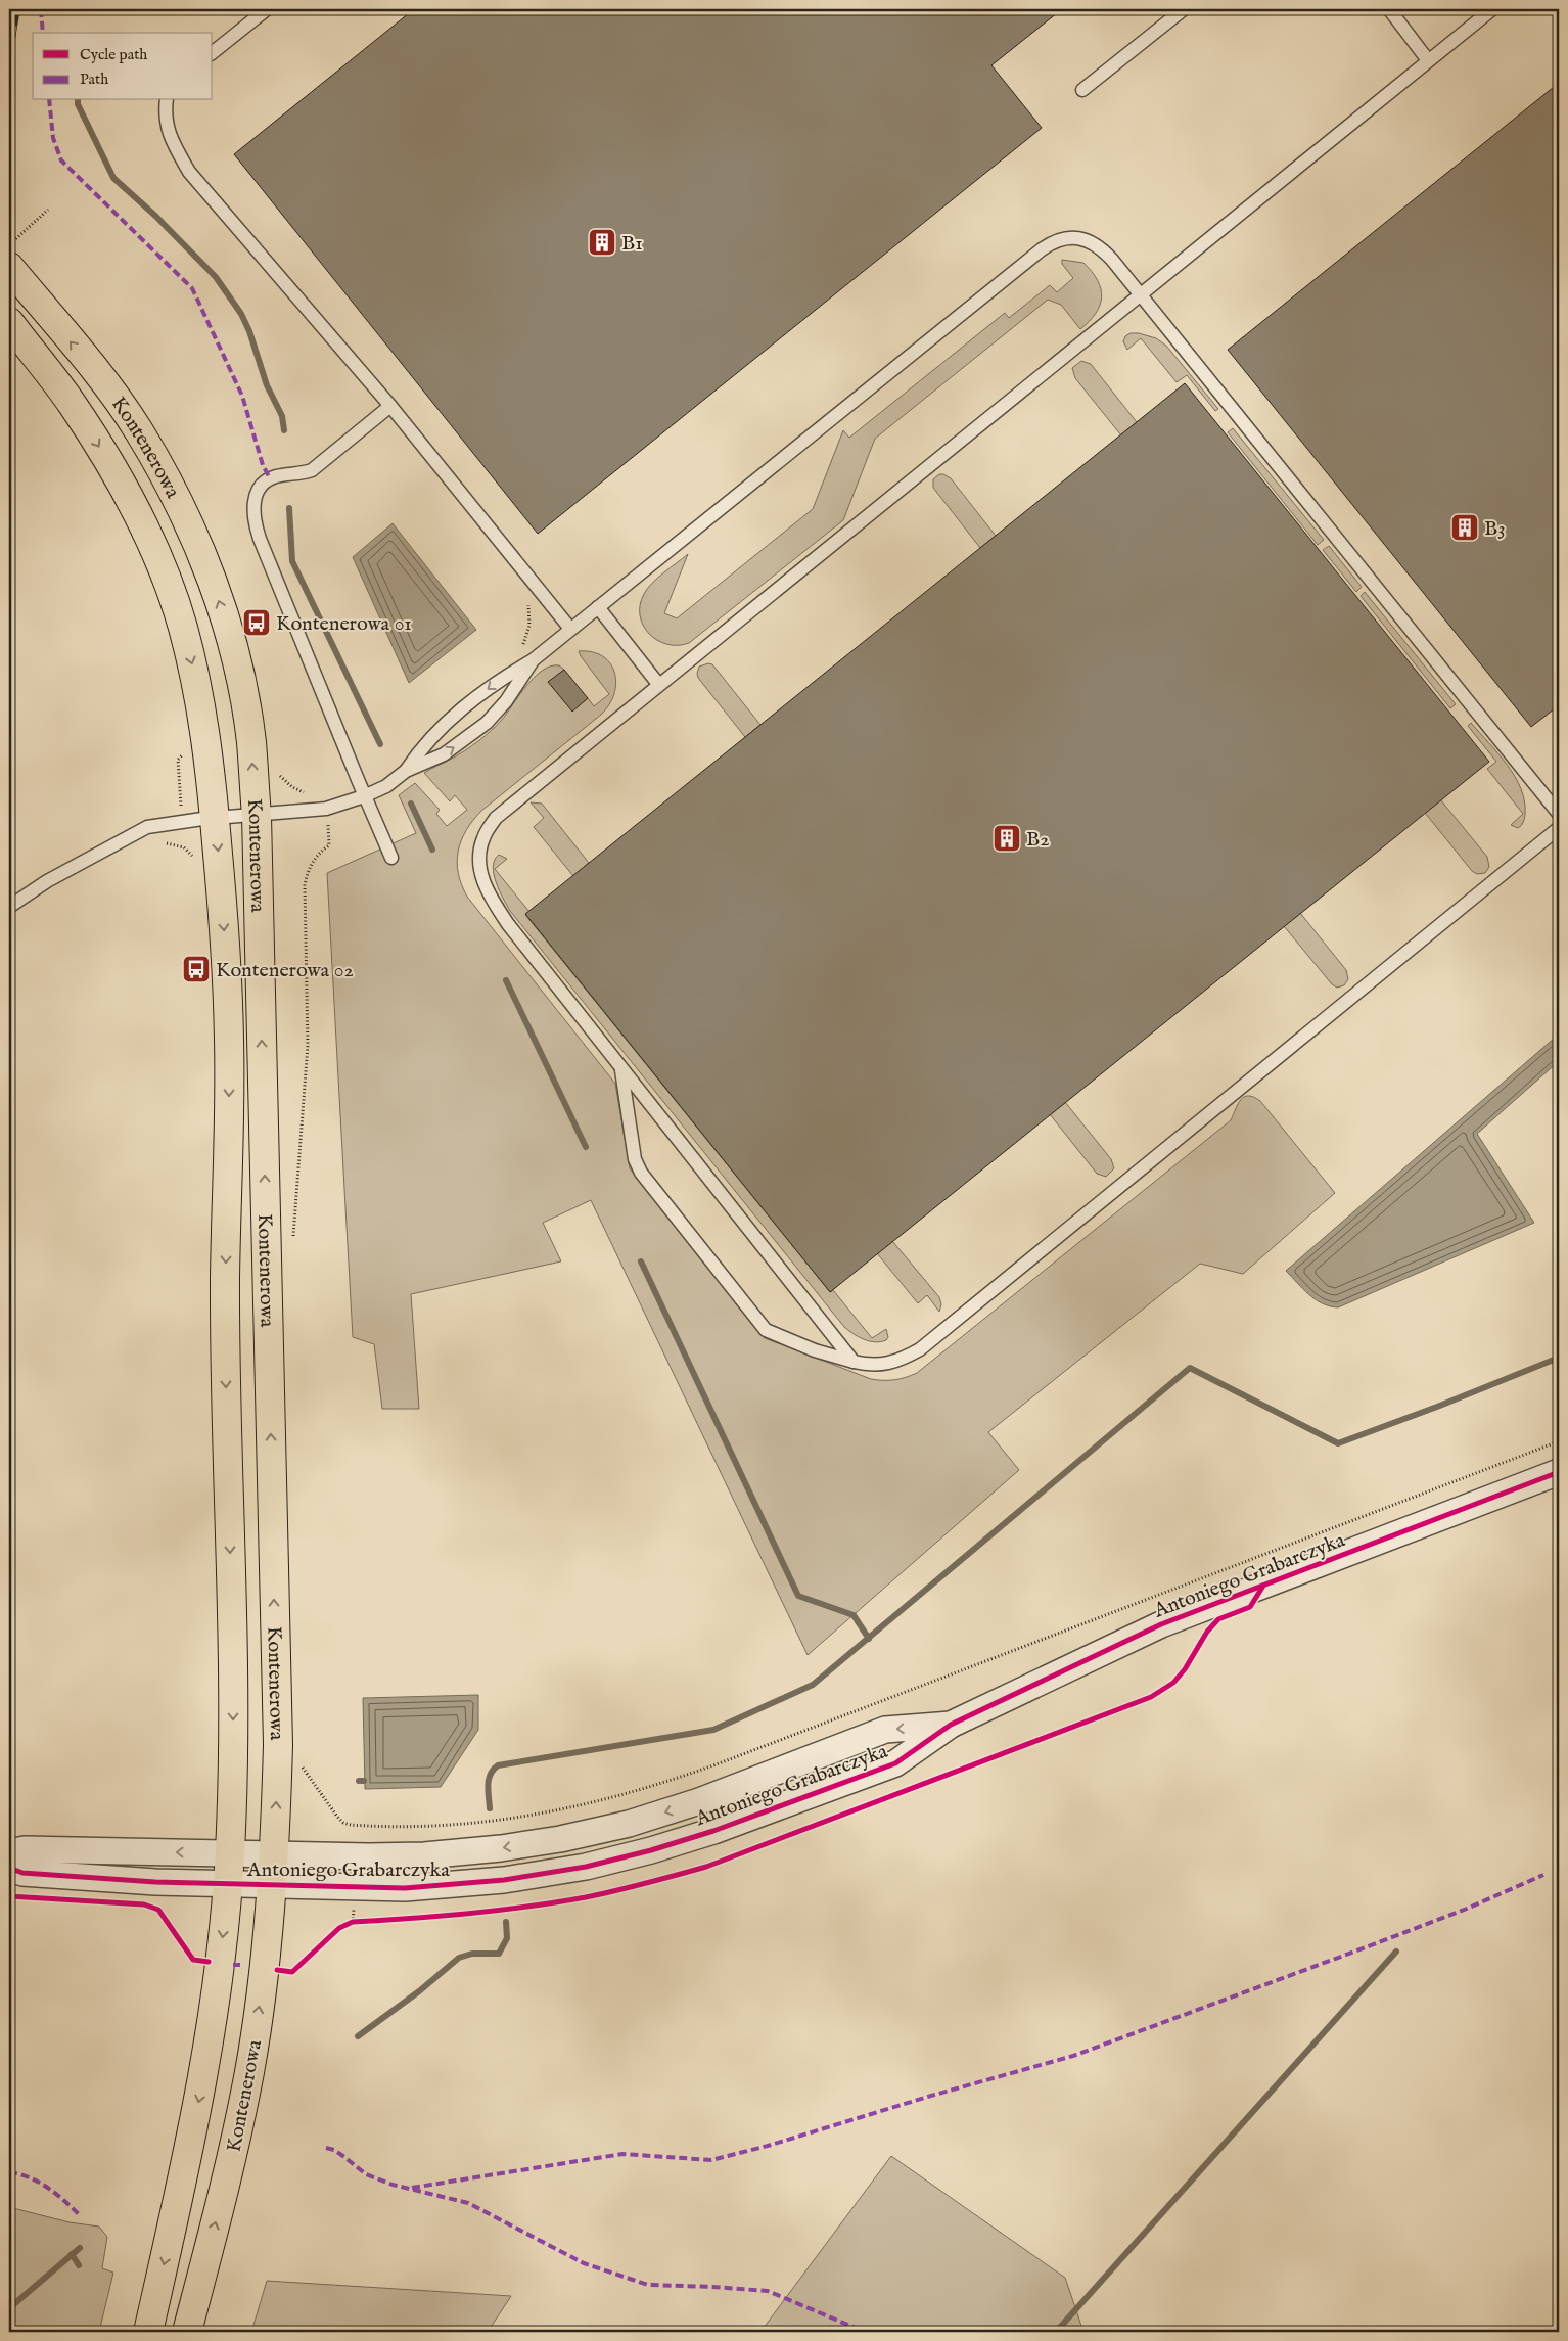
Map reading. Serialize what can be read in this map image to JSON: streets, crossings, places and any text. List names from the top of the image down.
{
  "streets": {
    "main road": ["Kontenerowa"],
    "street": ["Antoniego Grabarczyka"]
  },
  "crossings": [
    ["Kontenerowa", "Antoniego Grabarczyka"]
  ],
  "places": {
    "building": ["B1", "B3", "B2"],
    "bus stop": ["Kontenerowa 01", "Kontenerowa 02"]
  },
  "legend": ["Cycle path", "Path"]
}
